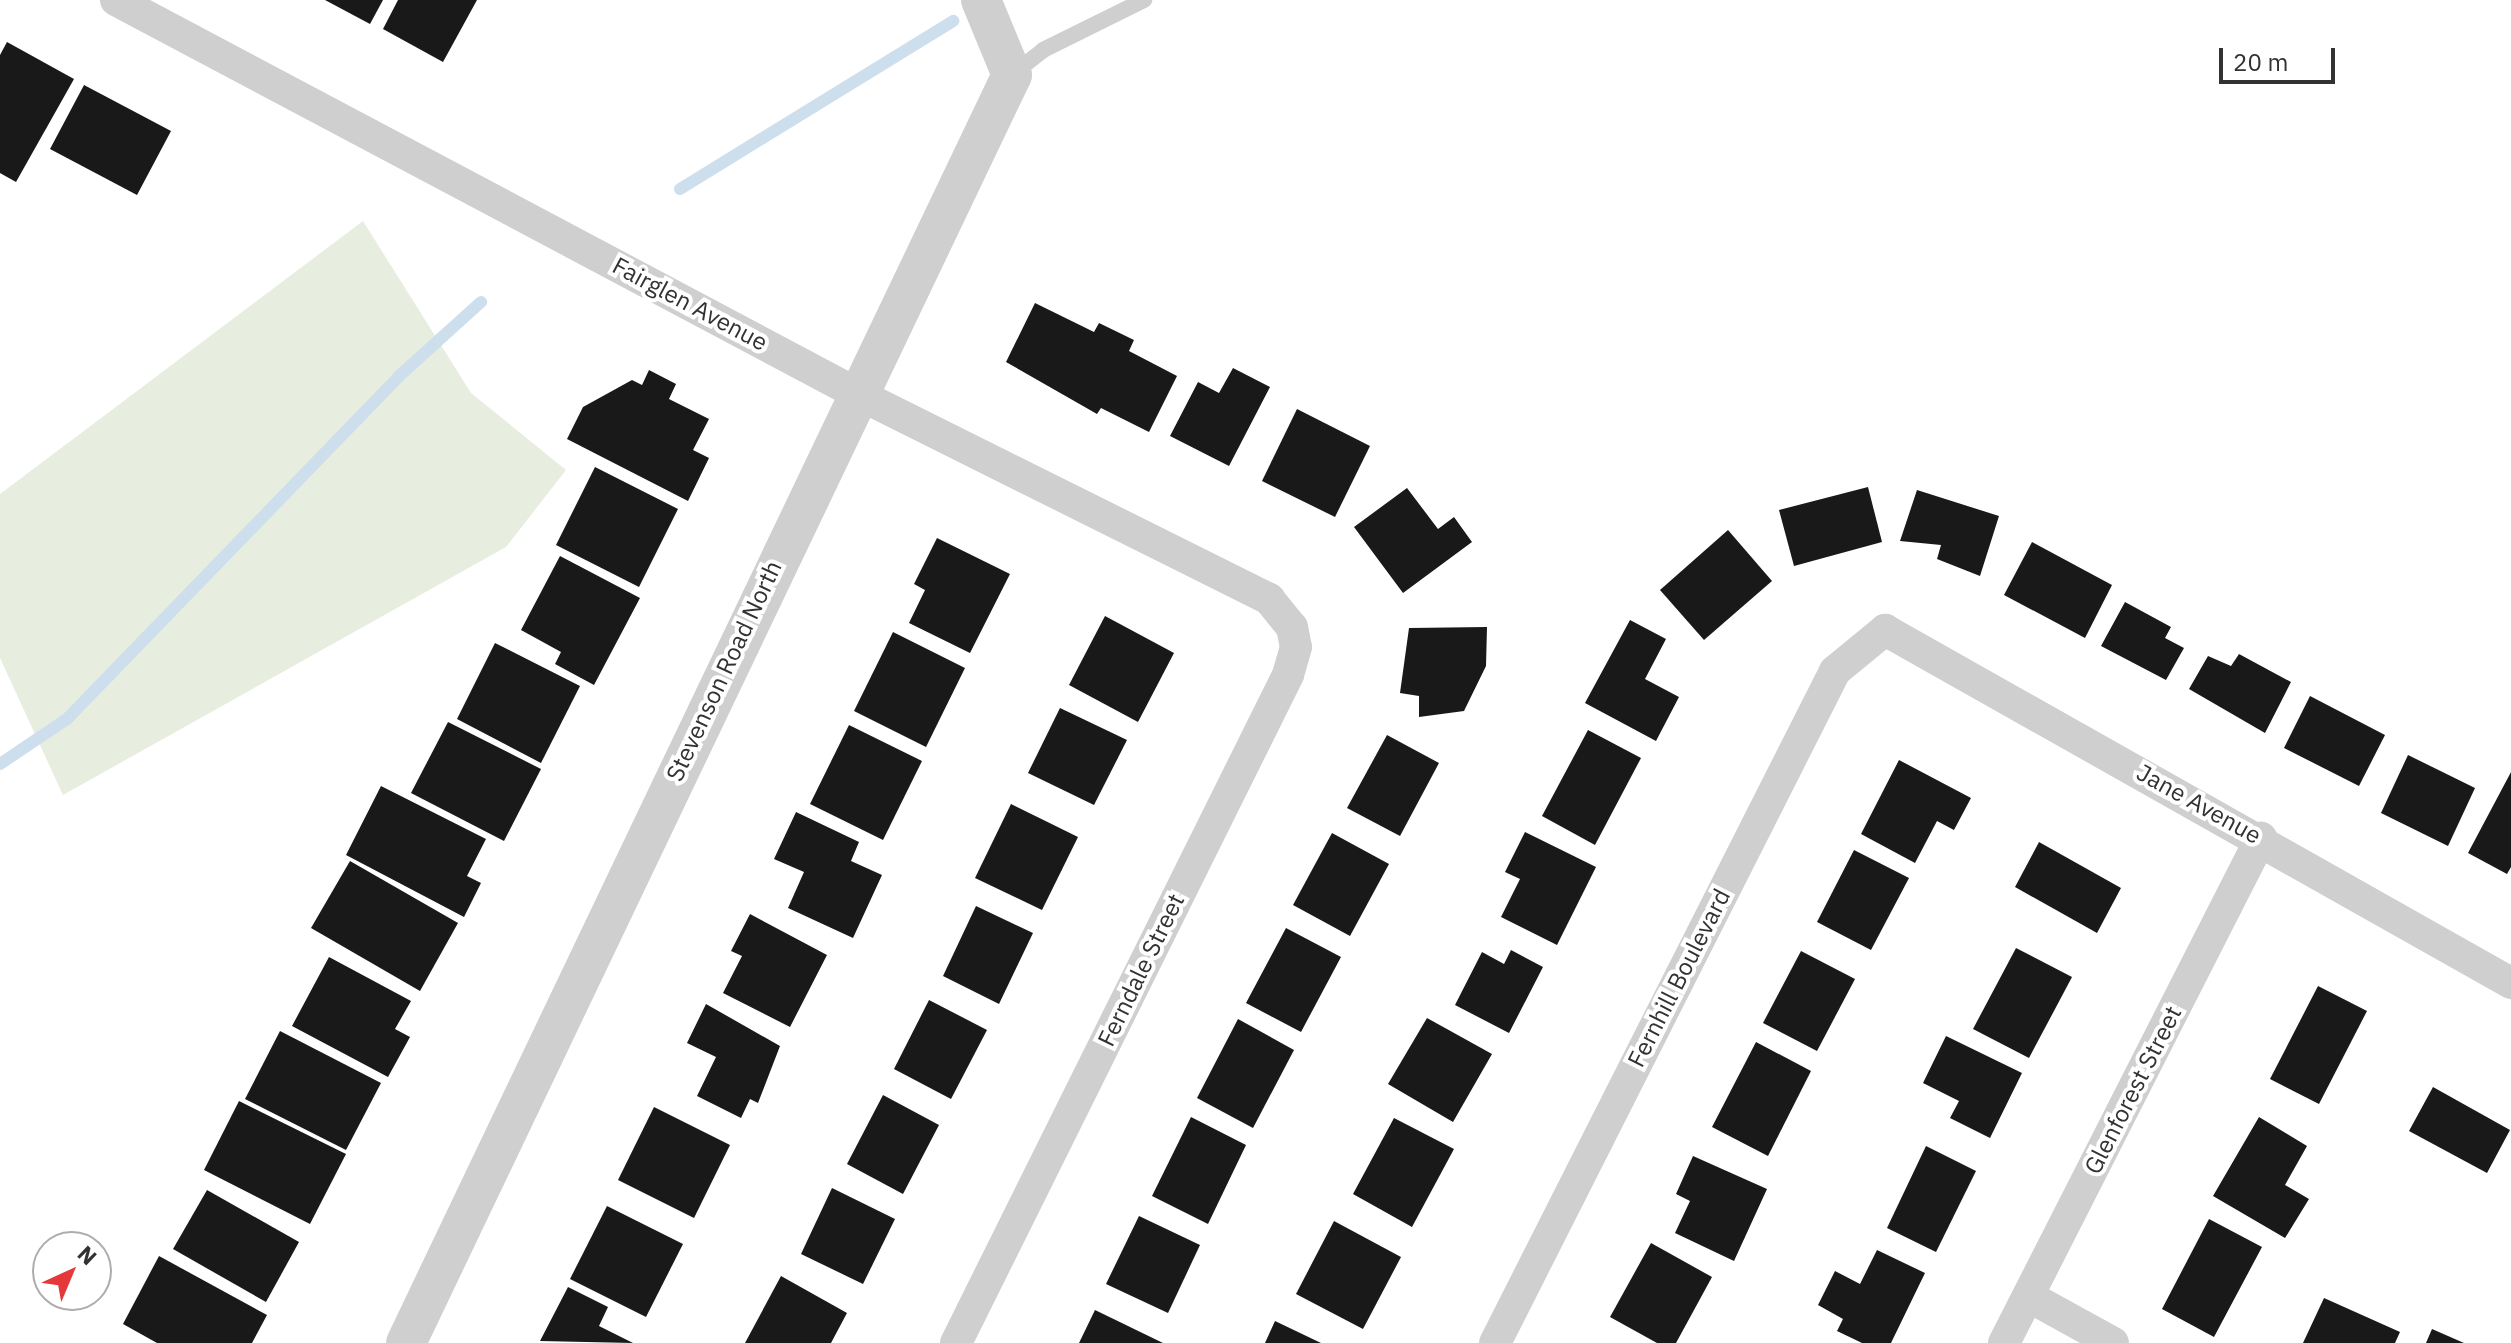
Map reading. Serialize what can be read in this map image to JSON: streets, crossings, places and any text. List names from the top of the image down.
{
  "streets": {
    "street": [
      "Fairglen Avenue",
      "Stevenson Road North",
      "Jane Avenue",
      "Ferndale Street",
      "Fernhill Boulevard",
      "Glenforest Street"
    ]
  },
  "crossings": [
    ["Fairglen Avenue", "Stevenson Road North"],
    ["Fairglen Avenue", "Ferndale Street"],
    ["Jane Avenue", "Fernhill Boulevard"],
    ["Jane Avenue", "Glenforest Street"]
  ],
  "scale_bar": "20 m",
  "north": "top right"
}
